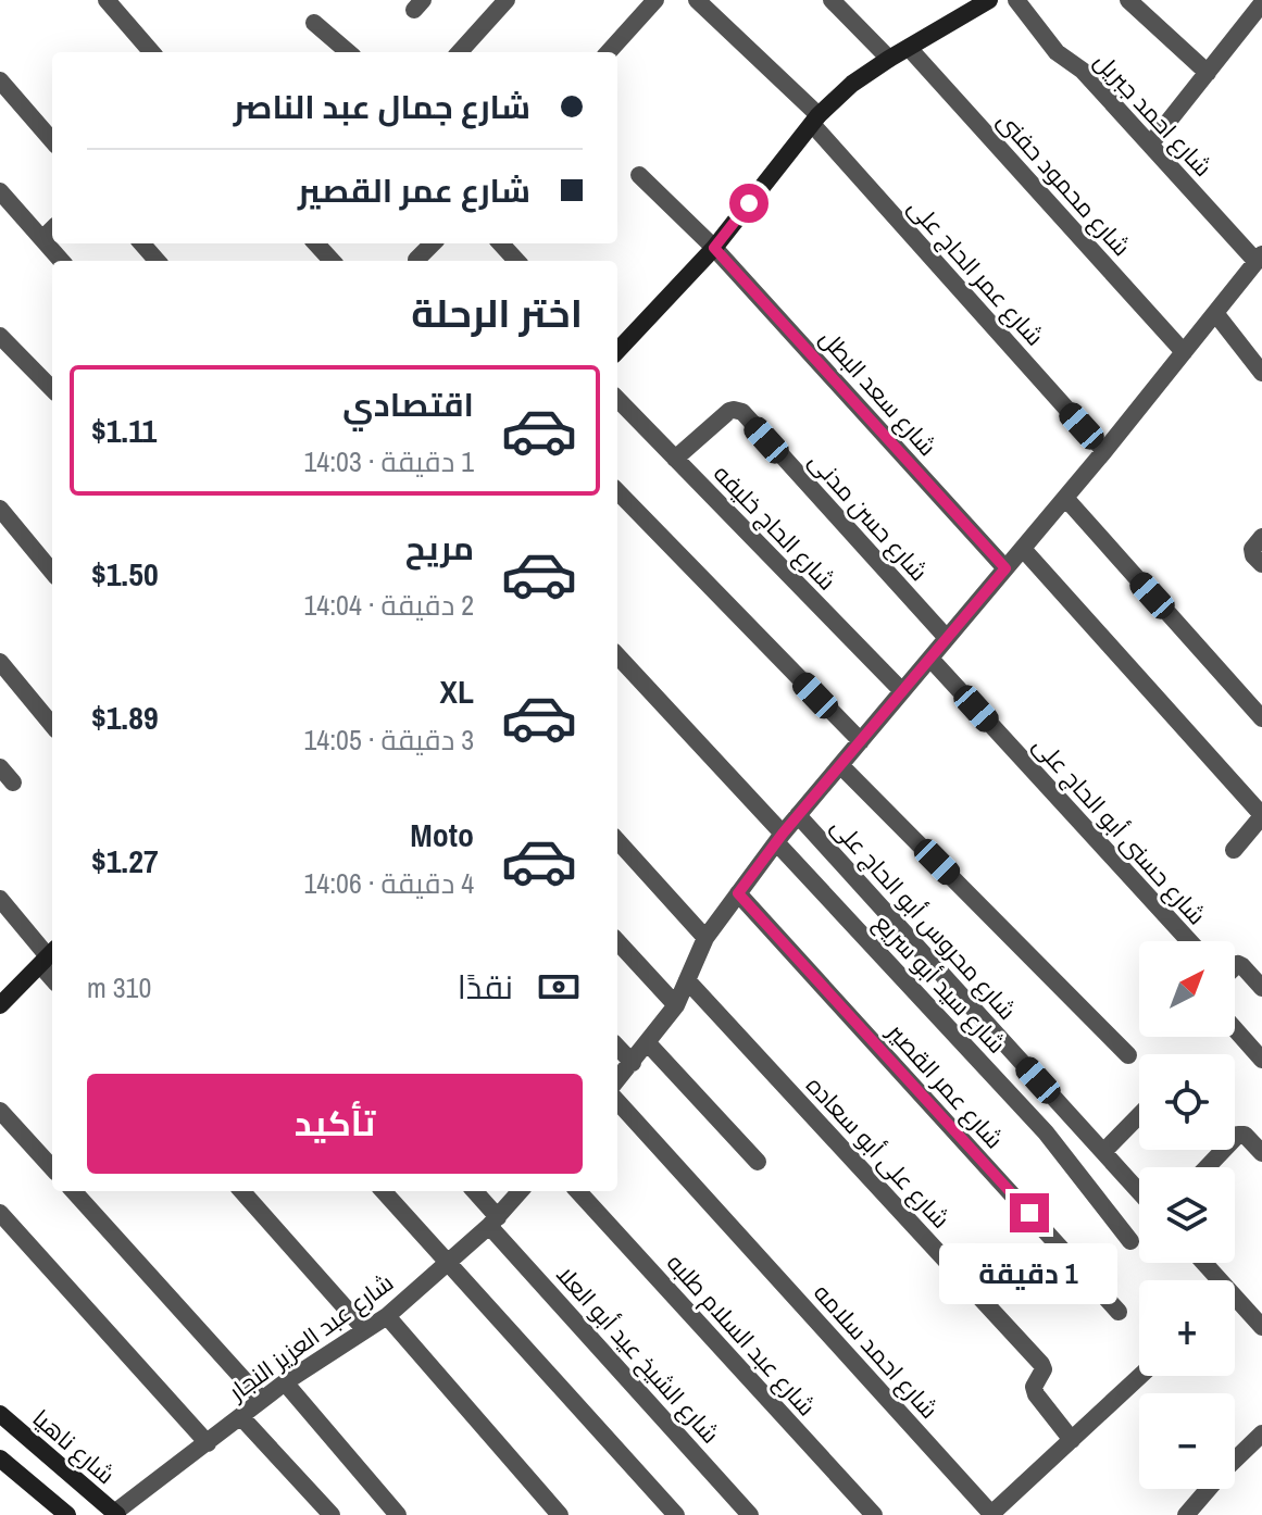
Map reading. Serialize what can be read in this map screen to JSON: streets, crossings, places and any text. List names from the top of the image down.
{
  "streets": {
    "street": [
      "شارع احمد جبريل",
      "شارع محمود حفنى",
      "شارع عمر الحاج على",
      "شارع سعد البطل",
      "شارع حسن مدنى",
      "شارع الحاج خليفه",
      "شارع حسنى أبو الحاج على",
      "شارع محروس أبو الحاج على",
      "شارع سيد أبو سريع",
      "شارع عمر القصير",
      "شارع على أبو سعاده",
      "شارع عبد السلام طلبه",
      "شارع عبد العزيز النجار",
      "شارع احمد سلامه",
      "شارع الشيخ عيد أبو العلا",
      "شارع ناهيا"
    ]
  },
  "crossings": [
    ["شارع حسن مدنى", "شارع الحاج خليفه"],
    ["شارع عبد العزيز النجار", "شارع الشيخ عيد أبو العلا"],
    ["شارع عبد العزيز النجار", "شارع ناهيا"]
  ],
  "north": "top right",
  "page": {
    "banner": ["شارع جمال عبد الناصر", "شارع عمر القصير"],
    "heading": "اختر الرحلة",
    "list": [
      {
        "name": "اقتصادي",
        "note": "1 دقيقة · 14:03",
        "value": "$1.11"
      },
      {
        "name": "مريح",
        "note": "2 دقيقة · 14:04",
        "value": "$1.50"
      },
      {
        "name": "XL",
        "note": "3 دقيقة · 14:05",
        "value": "$1.89"
      },
      {
        "name": "Moto",
        "note": "4 دقيقة · 14:06",
        "value": "$1.27"
      }
    ],
    "pay": ["نقدًا", "310 m"],
    "map_buttons": ["+", "−"],
    "buttons": "تأكيد",
    "bubble": "1 دقيقة"
  }
}
